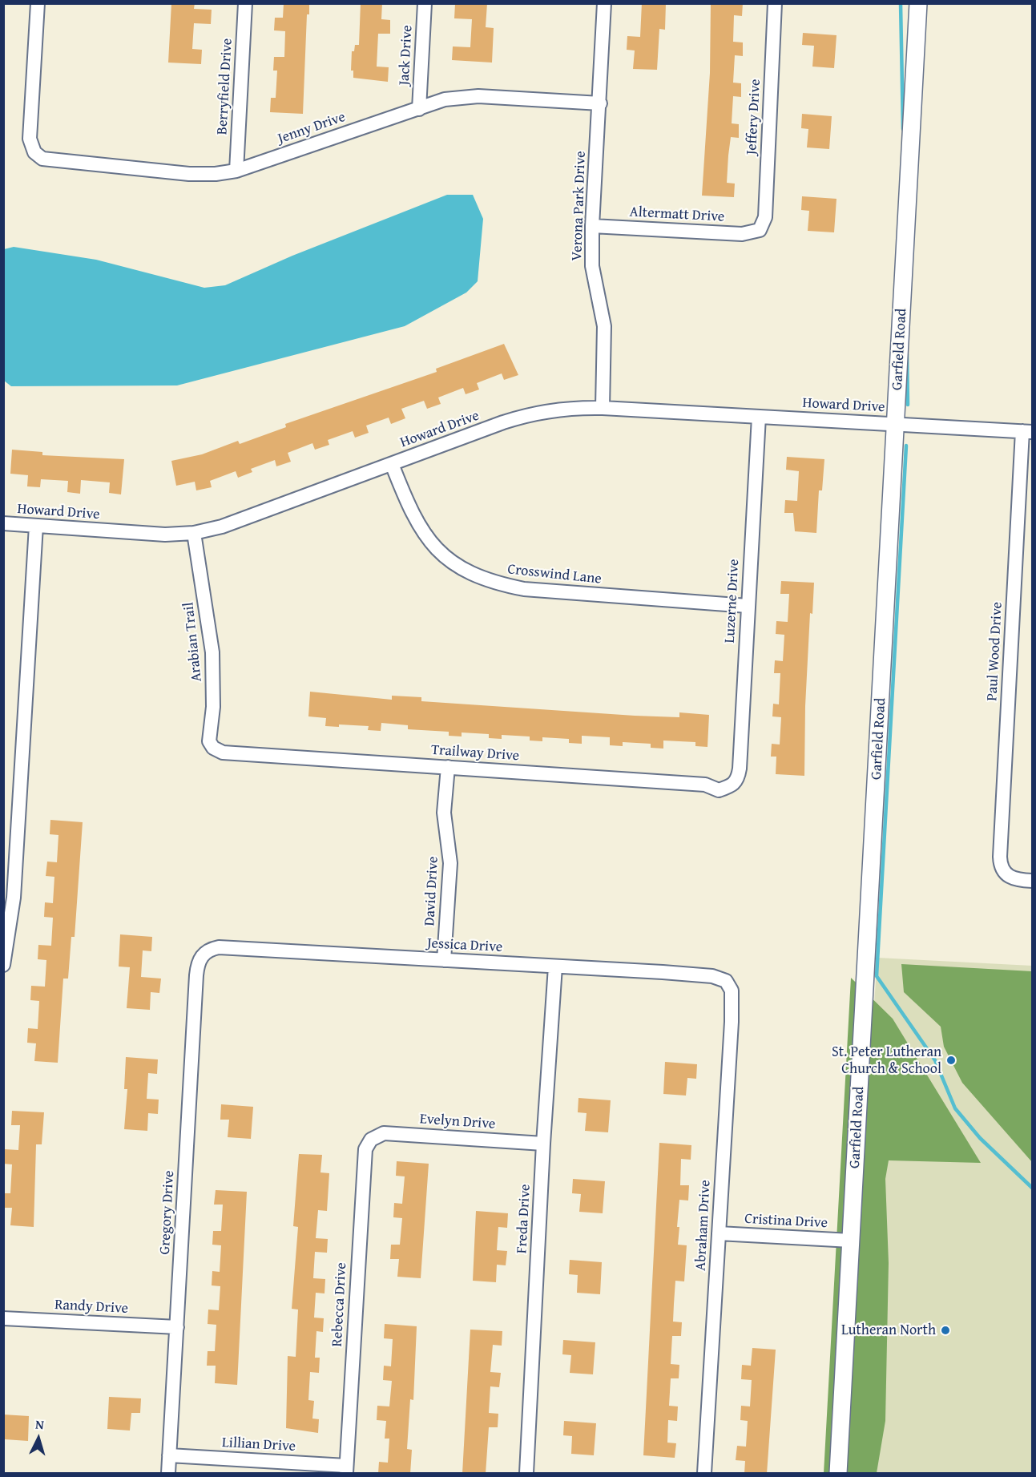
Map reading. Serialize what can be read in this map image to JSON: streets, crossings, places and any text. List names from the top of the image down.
{
  "streets": {
    "street": [
      "Jack Drive",
      "Berryfield Drive",
      "Jeffery Drive",
      "Jenny Drive",
      "Verona Park Drive",
      "Altermatt Drive",
      "Garfield Road",
      "Howard Drive",
      "Crosswind Lane",
      "Luzerne Drive",
      "Arabian Trail",
      "Paul Wood Drive",
      "Trailway Drive",
      "David Drive",
      "Jessica Drive",
      "Evelyn Drive",
      "Gregory Drive",
      "Freda Drive",
      "Cristina Drive",
      "Abraham Drive",
      "Rebecca Drive",
      "Randy Drive",
      "Lillian Drive"
    ]
  },
  "crossings": [
    ["Jack Drive", "Jenny Drive"],
    ["Berryfield Drive", "Jenny Drive"],
    ["Jeffery Drive", "Altermatt Drive"],
    ["Jenny Drive", "Verona Park Drive"],
    ["Verona Park Drive", "Altermatt Drive"],
    ["Verona Park Drive", "Howard Drive"],
    ["Garfield Road", "Howard Drive"],
    ["Garfield Road", "Cristina Drive"],
    ["Howard Drive", "Crosswind Lane"],
    ["Howard Drive", "Luzerne Drive"],
    ["Howard Drive", "Arabian Trail"],
    ["Howard Drive", "Paul Wood Drive"],
    ["Crosswind Lane", "Luzerne Drive"],
    ["Luzerne Drive", "Trailway Drive"],
    ["Arabian Trail", "Trailway Drive"],
    ["Trailway Drive", "David Drive"],
    ["David Drive", "Jessica Drive"],
    ["Jessica Drive", "Gregory Drive"],
    ["Jessica Drive", "Freda Drive"],
    ["Jessica Drive", "Abraham Drive"],
    ["Evelyn Drive", "Freda Drive"],
    ["Evelyn Drive", "Rebecca Drive"],
    ["Gregory Drive", "Randy Drive"],
    ["Gregory Drive", "Lillian Drive"],
    ["Cristina Drive", "Abraham Drive"],
    ["Rebecca Drive", "Lillian Drive"]
  ],
  "places": ["St. Peter Lutheran Church & School", "Lutheran North"],
  "north": "top"
}
